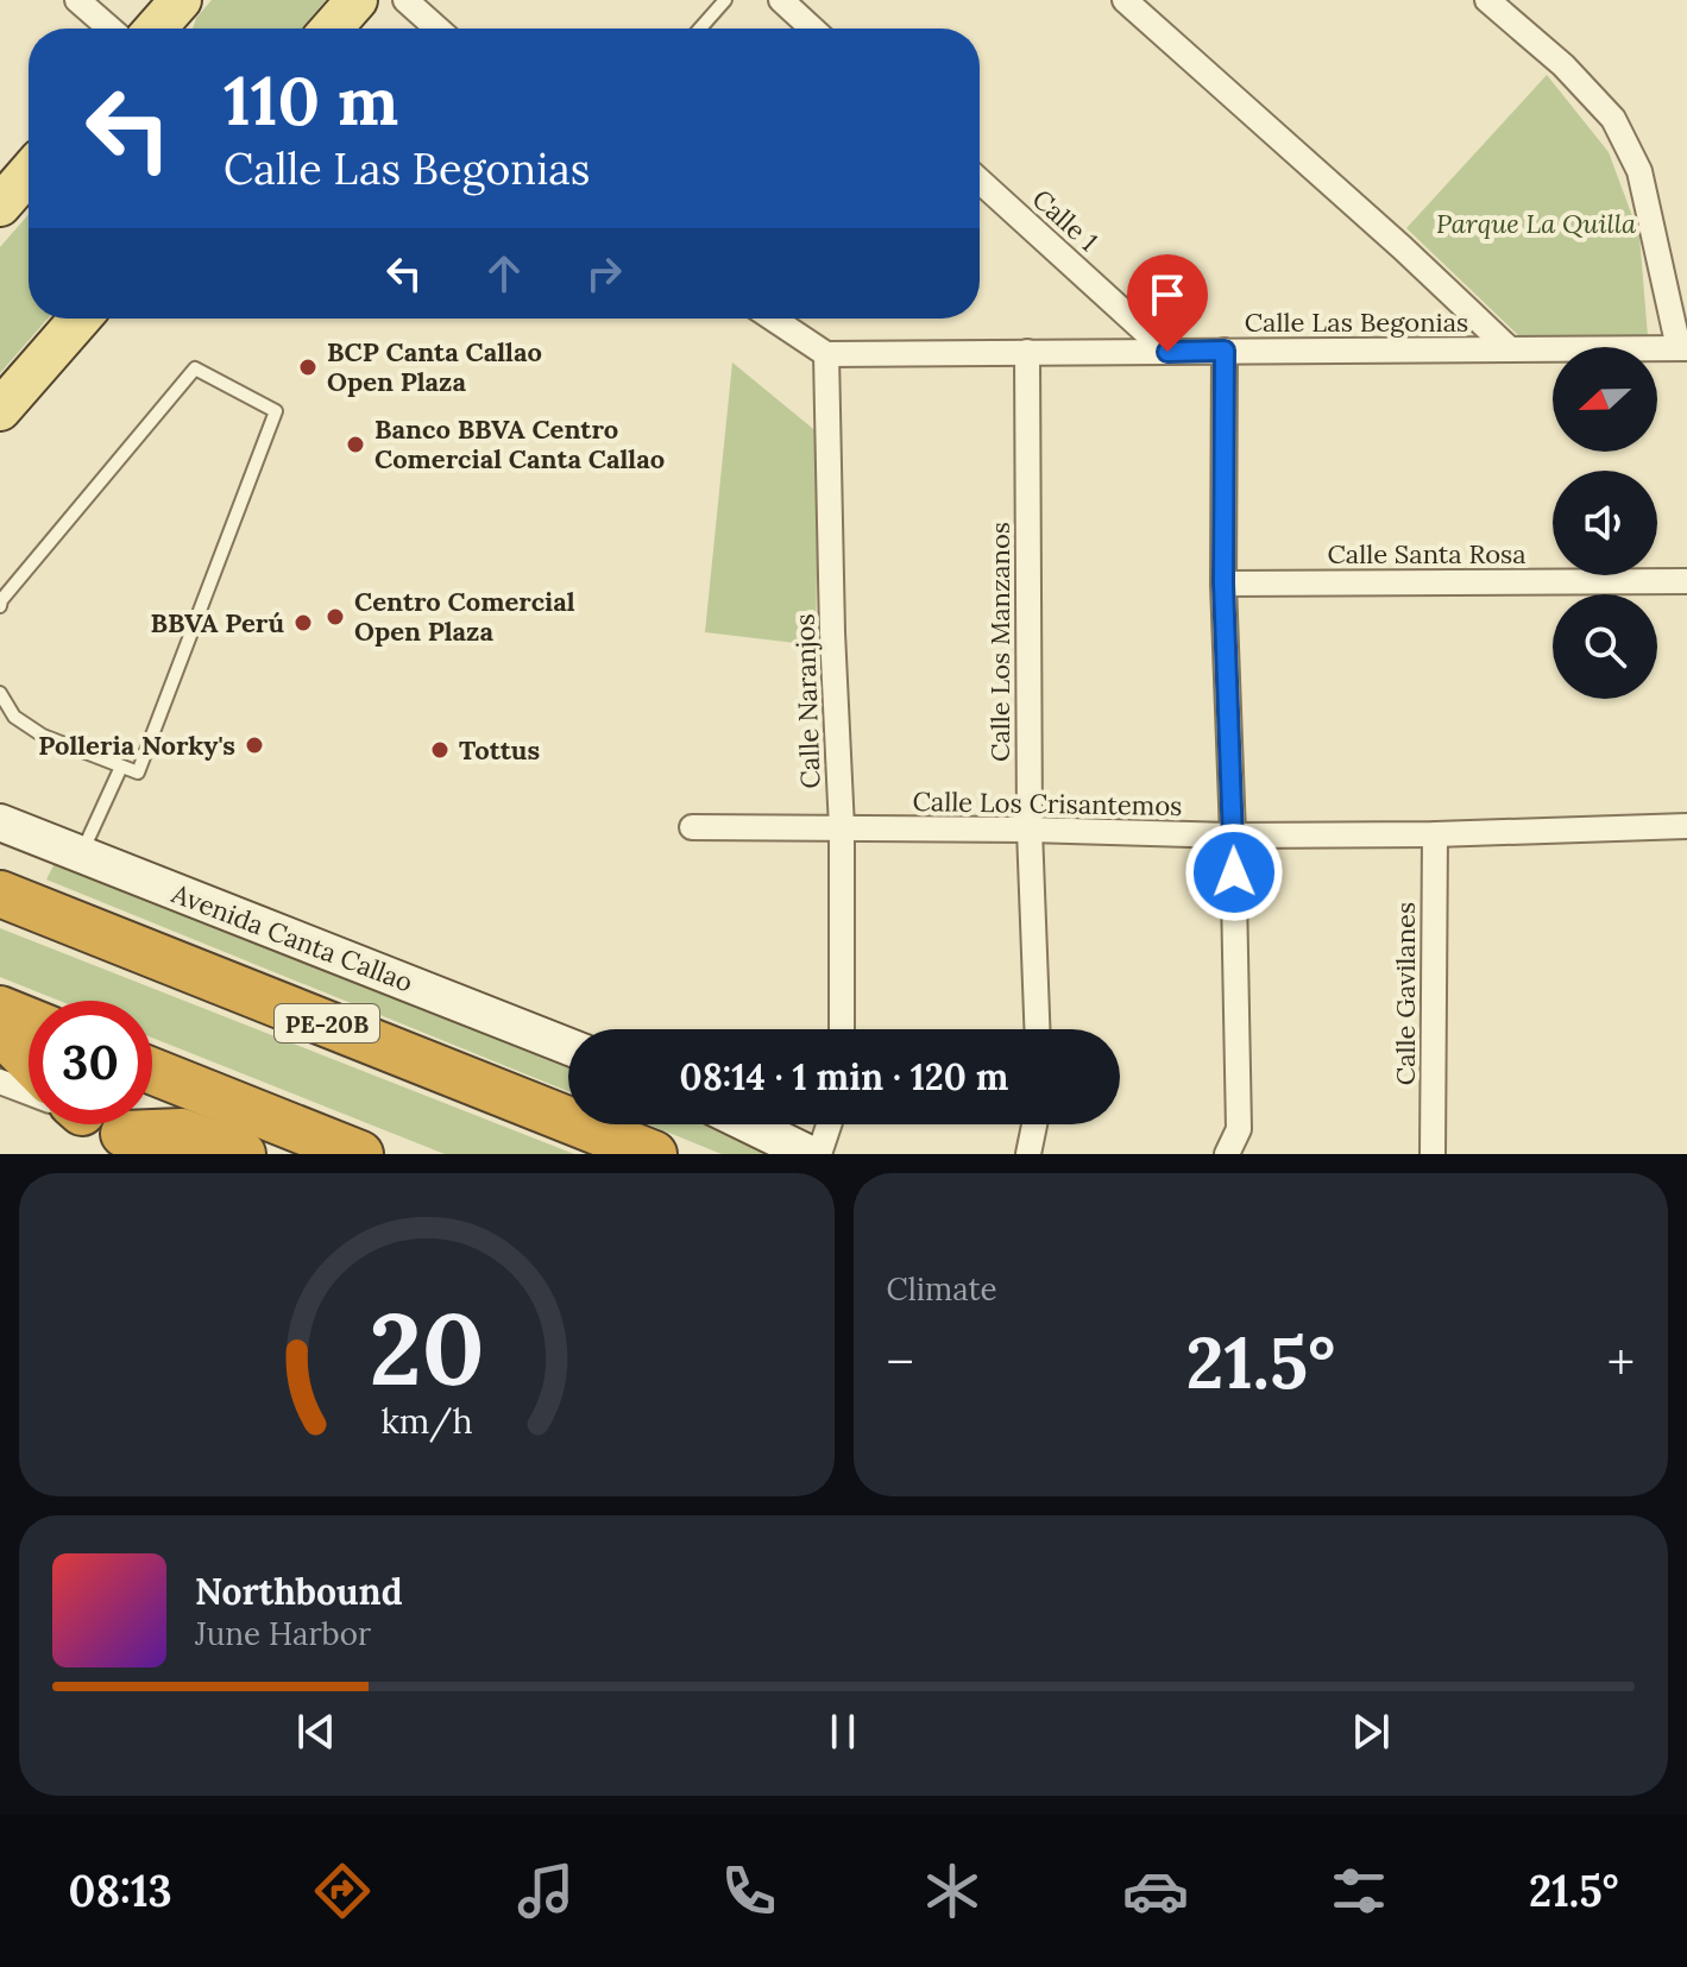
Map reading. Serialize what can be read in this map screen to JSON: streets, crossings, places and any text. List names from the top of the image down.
{
  "streets": {
    "highway": ["PE-20B"],
    "main road": ["Avenida Canta Callao"],
    "street": [
      "Calle 1",
      "Calle Las Begonias",
      "Calle Santa Rosa",
      "Calle Los Manzanos",
      "Calle Naranjos",
      "Calle Los Crisantemos",
      "Calle Gavilanes"
    ]
  },
  "crossings": [
    ["Calle 1", "Calle Las Begonias"],
    ["Calle Las Begonias", "Calle Los Manzanos"],
    ["Calle Las Begonias", "Calle Naranjos"],
    ["Calle Los Manzanos", "Calle Los Crisantemos"],
    ["Calle Naranjos", "Calle Los Crisantemos"],
    ["Calle Los Crisantemos", "Calle Gavilanes"]
  ],
  "parks": ["Parque La Quilla"],
  "places": [
    "BCP Canta Callao Open Plaza",
    "Banco BBVA Centro Comercial Canta Callao",
    "Centro Comercial Open Plaza",
    "BBVA Perú",
    "Polleria Norky's",
    "Tottus"
  ],
  "north": "left",
  "page": {
    "turn": ["110 m", "Calle Las Begonias"],
    "limit": "30",
    "trip": "08:14 · 1 min · 120 m",
    "tile": "Climate",
    "heat": ["−", "21.5°", "+"],
    "song": ["Northbound", "June Harbor"],
    "tabs": ["08:13", "21.5°"],
    "gauge": ["20", "km/h"]
  }
}
